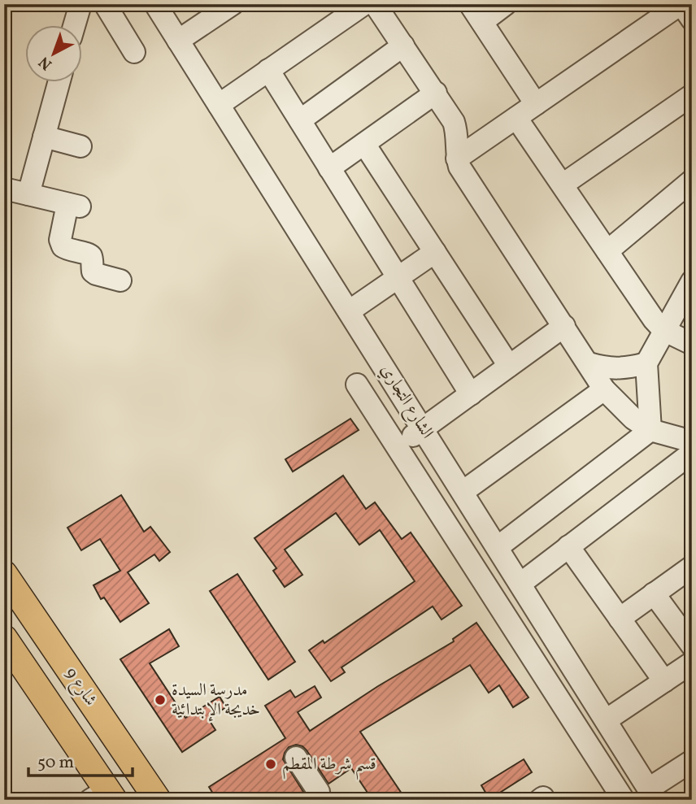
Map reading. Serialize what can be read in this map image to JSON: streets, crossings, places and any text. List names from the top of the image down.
{
  "streets": {
    "main road": ["شارع 9"],
    "street": ["الشارع التجاري"]
  },
  "places": ["مدرسة السيدة خديجة الإبتدائية", "قسم شرطة المقطم"],
  "scale_bar": "50 m",
  "north": "bottom left"
}
